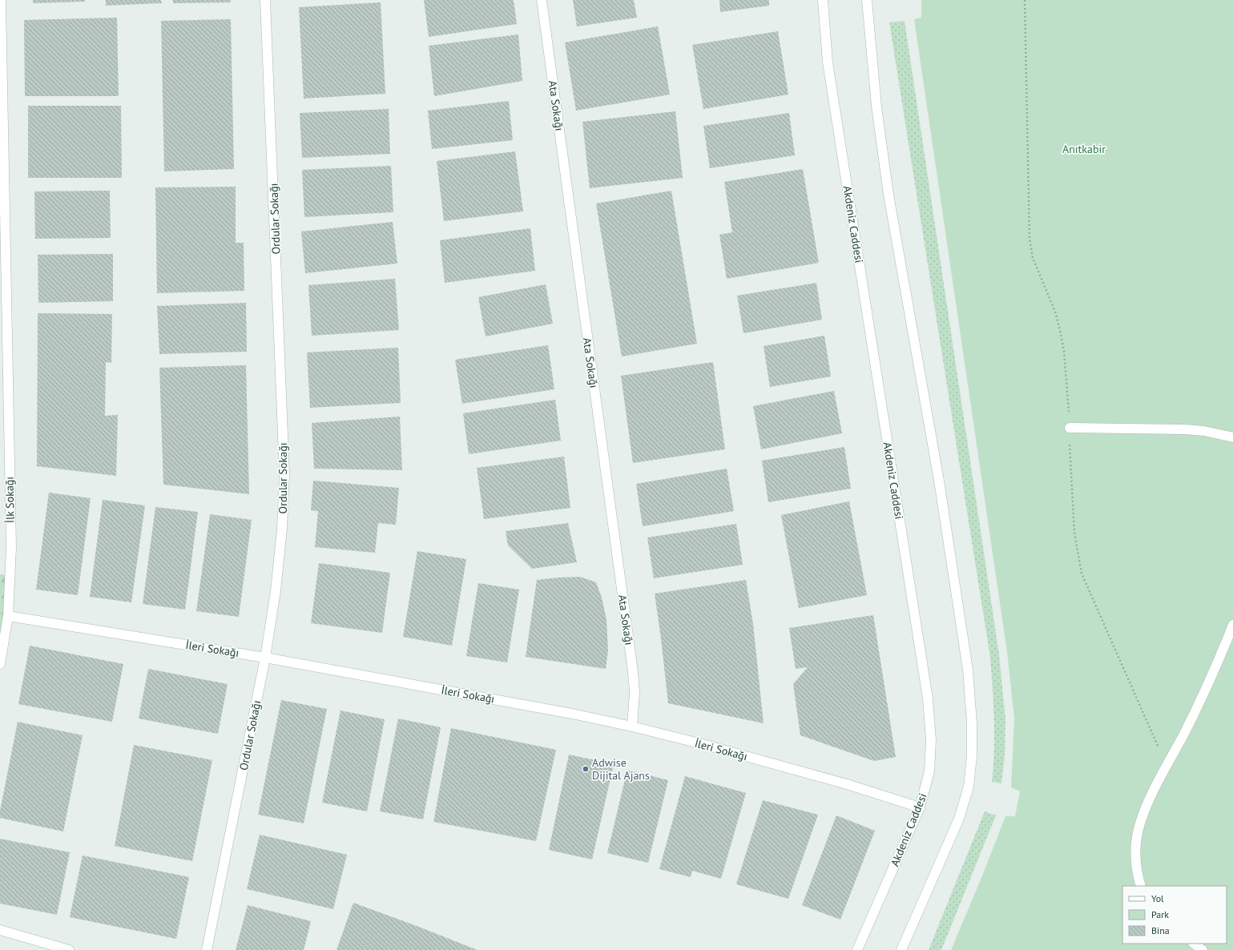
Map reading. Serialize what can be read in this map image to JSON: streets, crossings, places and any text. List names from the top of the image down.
{
  "streets": {
    "street": [
      "Ata Sokağı",
      "Ordular Sokağı",
      "Akdeniz Caddesi",
      "İlk Sokağı",
      "İleri Sokağı"
    ]
  },
  "crossings": [
    ["Ata Sokağı", "İleri Sokağı"],
    ["Ordular Sokağı", "İleri Sokağı"],
    ["Akdeniz Caddesi", "İleri Sokağı"],
    ["İlk Sokağı", "İleri Sokağı"]
  ],
  "parks": ["Anıtkabir"],
  "places": ["Adwise Dijital Ajans"],
  "legend": ["Yol", "Park", "Bina"]
}
